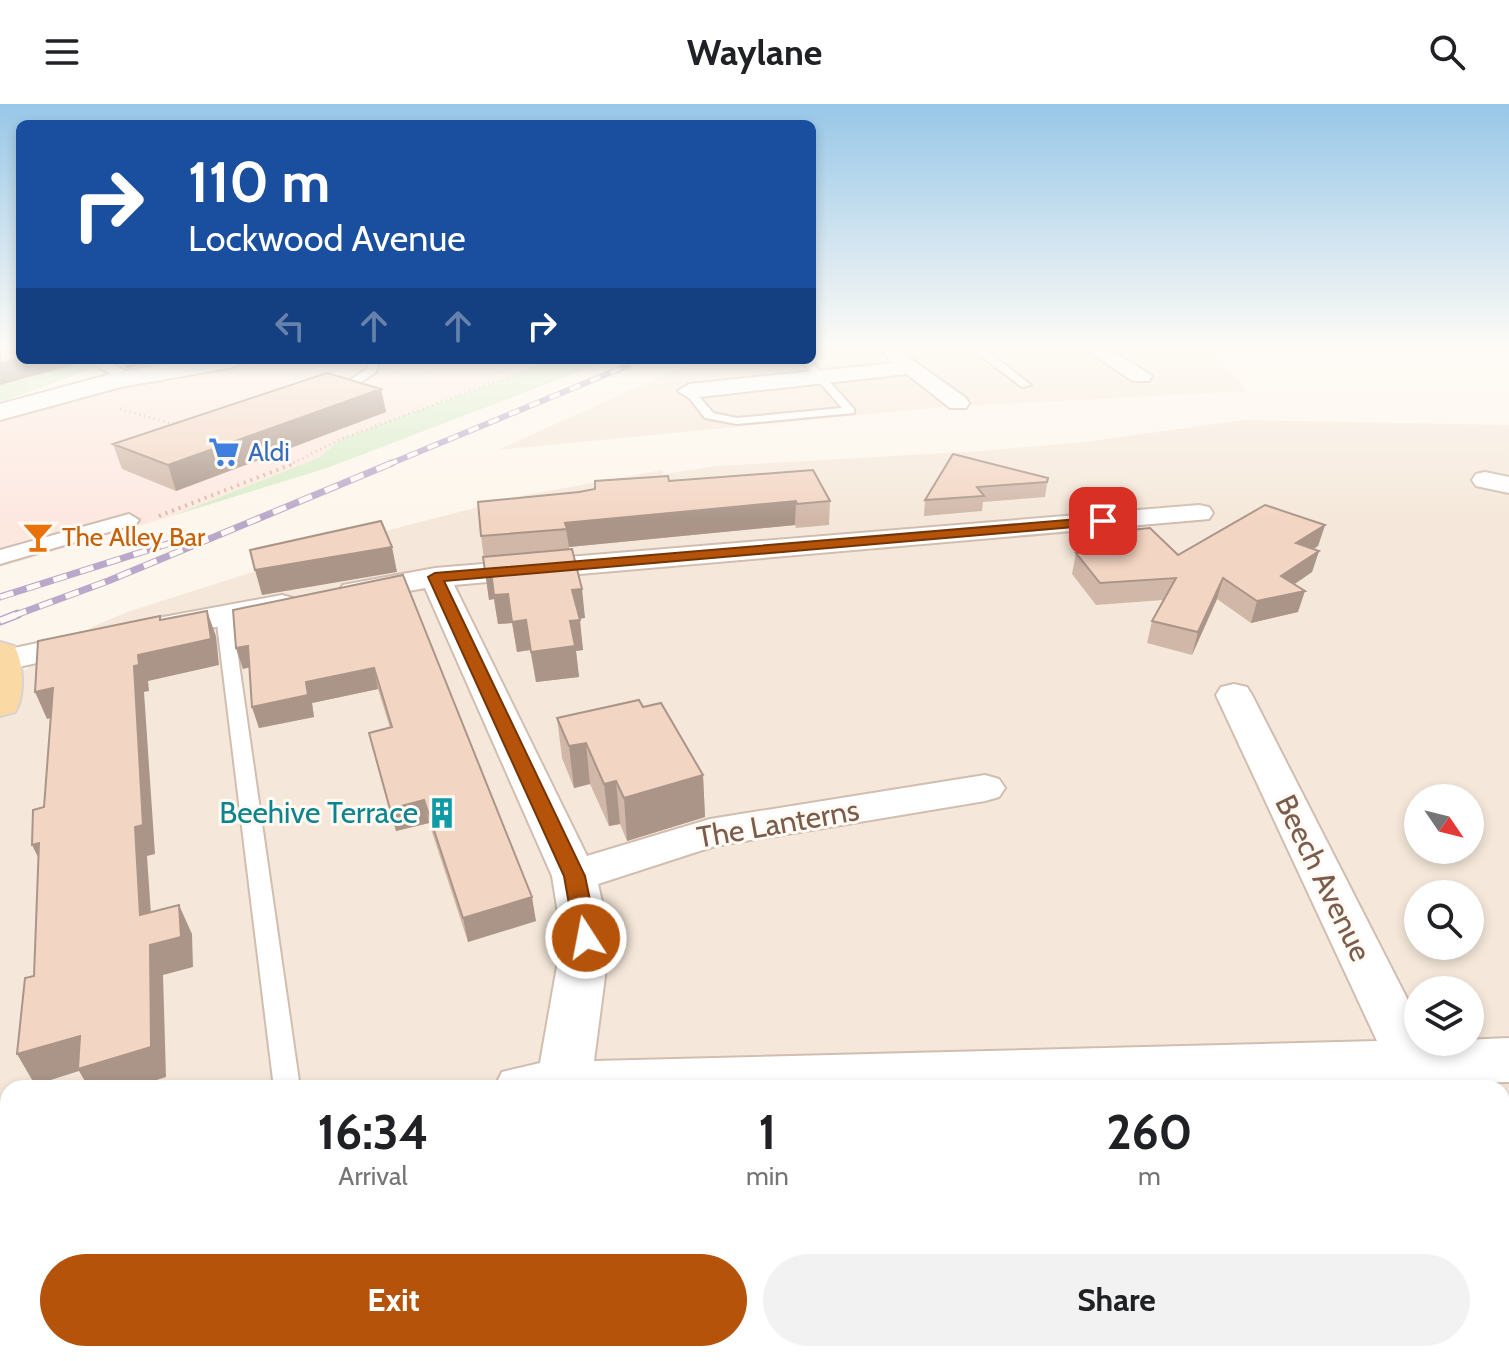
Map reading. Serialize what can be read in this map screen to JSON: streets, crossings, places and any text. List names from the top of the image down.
{
  "streets": {
    "street": ["The Lanterns", "Beech Avenue"]
  },
  "places": {
    "supermarket": ["Aldi"],
    "bar": ["The Alley Bar"],
    "building": ["Beehive Terrace"]
  },
  "north": "bottom right",
  "page": {
    "header": "Waylane",
    "turn": ["110 m", "Lockwood Avenue"],
    "eta": [
      "16:34",
      "Arrival",
      "1",
      "min",
      "260",
      "m"
    ],
    "buttons": ["Exit", "Share"]
  }
}
